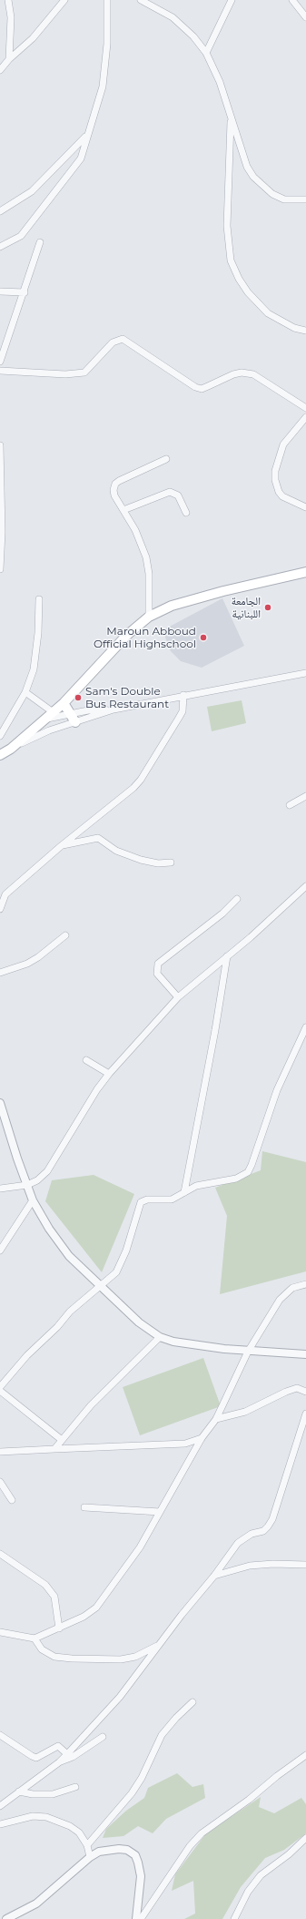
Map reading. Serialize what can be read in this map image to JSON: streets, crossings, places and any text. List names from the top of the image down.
{
  "places": ["الجامعة اللبنانية", "Maroun Abboud Official Highschool", "Sam's Double Bus Restaurant"]
}
